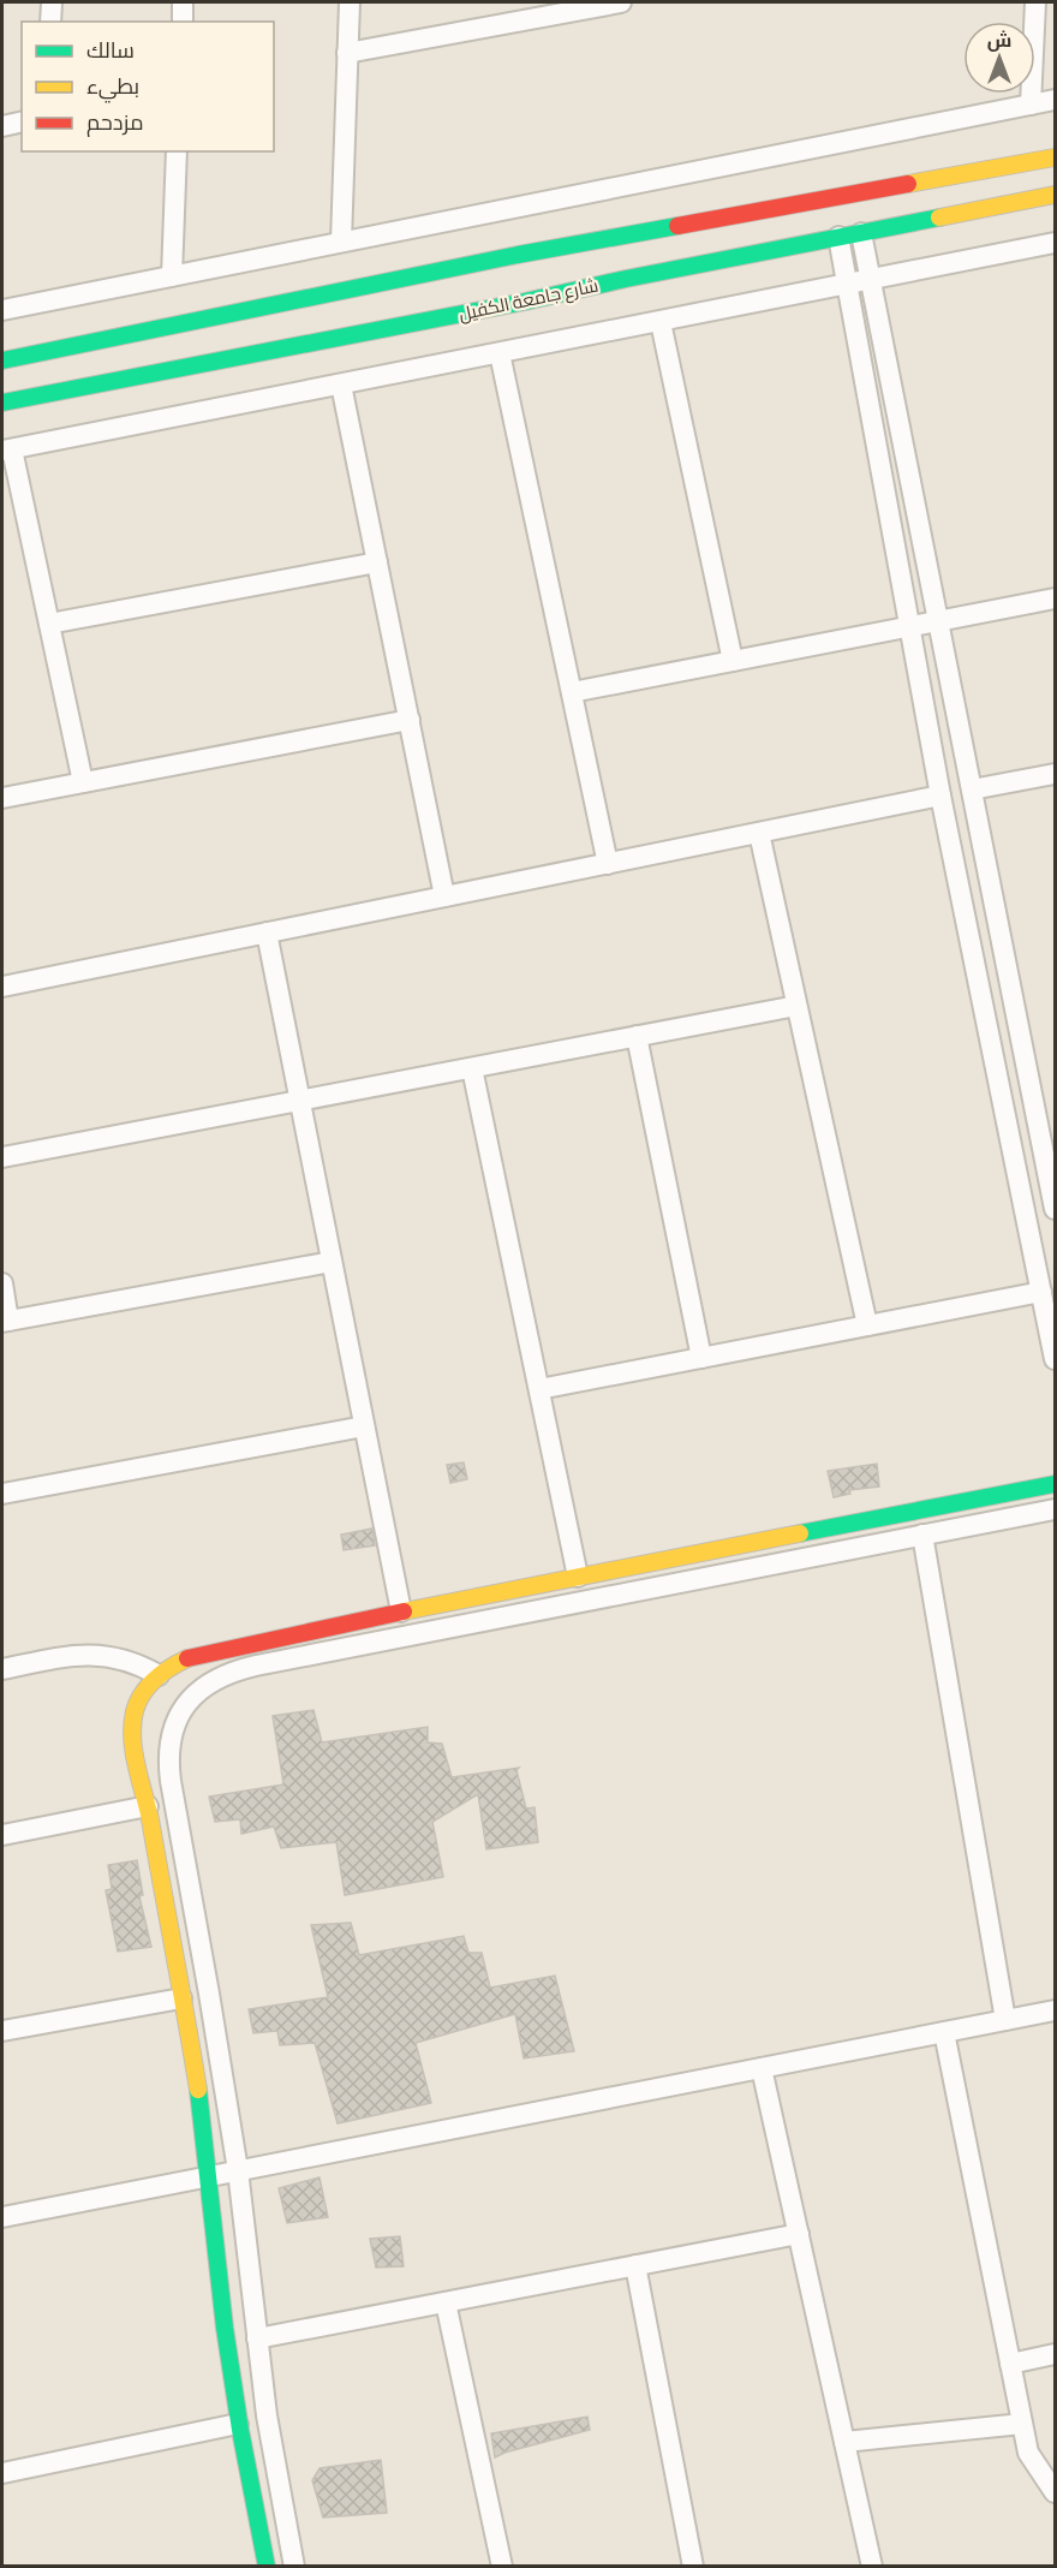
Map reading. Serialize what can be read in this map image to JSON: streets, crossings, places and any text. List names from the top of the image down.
{
  "streets": {
    "main road": ["شارع جامعة الكفيل"]
  },
  "legend": ["سالك", "بطيء", "مزدحم"],
  "north": "top"
}
